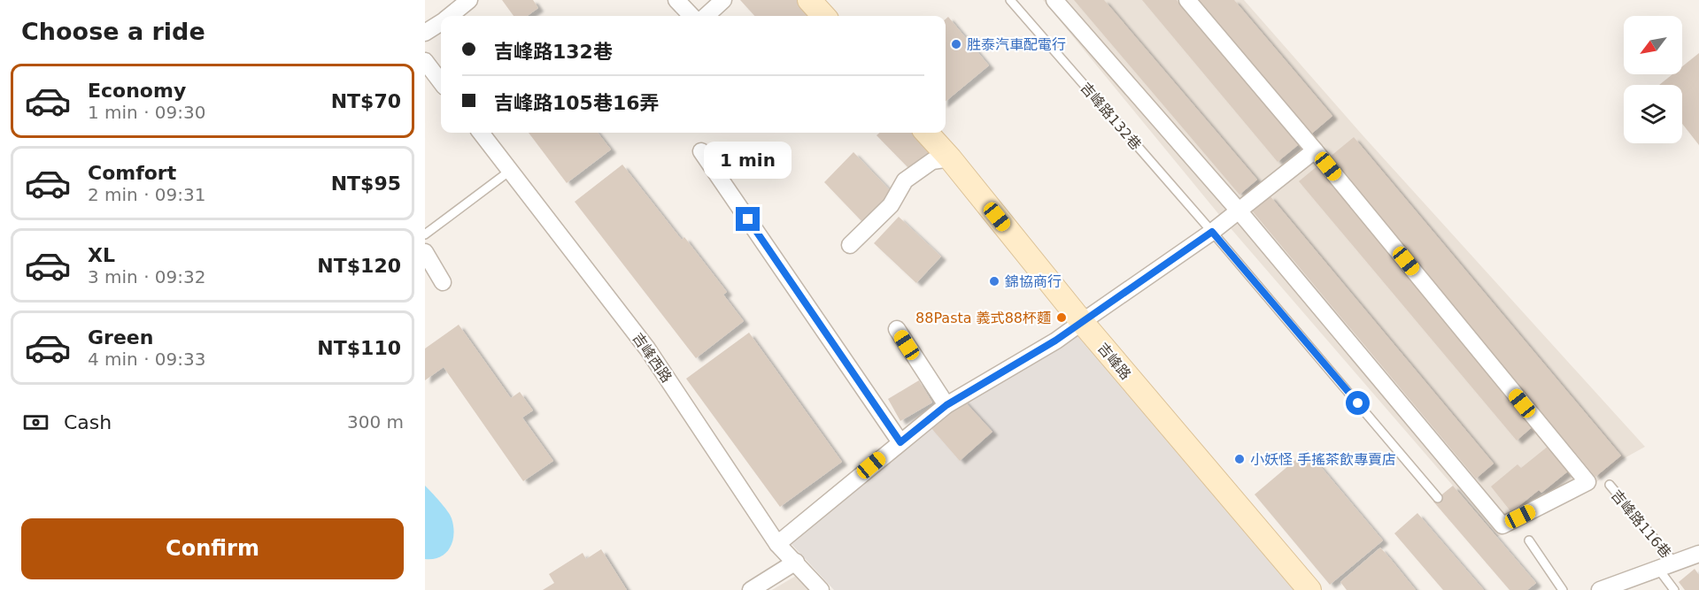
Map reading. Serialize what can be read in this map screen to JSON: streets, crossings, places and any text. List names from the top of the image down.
{
  "streets": {
    "street": ["吉峰西路", "吉峰路", "吉峰路116巷"],
    "lane": ["吉峰路132巷"]
  },
  "places": [
    "胜泰汽車配電行",
    "錦協商行",
    "88Pasta 義式88杯麵",
    "小妖怪 手搖茶飲專賣店"
  ],
  "north": "bottom left",
  "page": {
    "heading": "Choose a ride",
    "banner": ["吉峰路132巷", "吉峰路105巷16弄"],
    "list": [
      {
        "name": "Economy",
        "note": "1 min · 09:30",
        "value": "NT$70"
      },
      {
        "name": "Comfort",
        "note": "2 min · 09:31",
        "value": "NT$95"
      },
      {
        "name": "XL",
        "note": "3 min · 09:32",
        "value": "NT$120"
      },
      {
        "name": "Green",
        "note": "4 min · 09:33",
        "value": "NT$110"
      }
    ],
    "bubble": "1 min",
    "pay": ["Cash", "300 m"],
    "buttons": "Confirm"
  }
}
